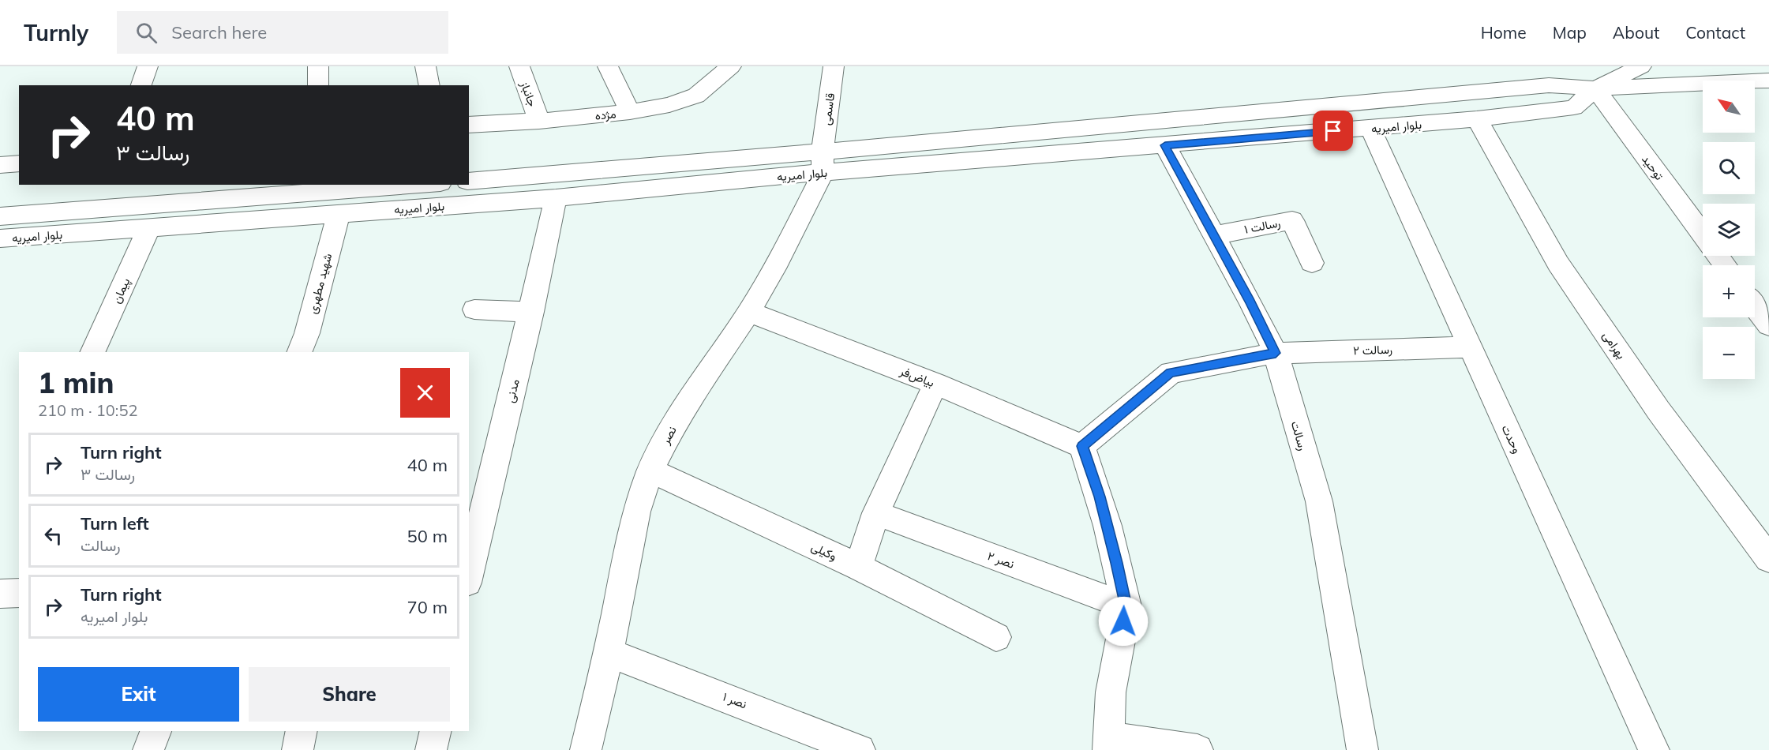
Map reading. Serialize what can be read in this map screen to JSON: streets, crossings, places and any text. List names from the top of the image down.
{
  "streets": {
    "street": [
      "جانباز",
      "قاسمی",
      "مژده",
      "بلوار امیریه",
      "توحید",
      "رسالت ۱",
      "شهید مطهری",
      "پیمان",
      "بهرامی",
      "رسالت ۲",
      "بیاض‌فر",
      "مدنی",
      "نصر",
      "رسالت",
      "وحدت",
      "وکیلی",
      "نصر ۲",
      "نصر ۱"
    ]
  },
  "crossings": [
    ["جانباز", "مژده"],
    ["قاسمی", "بلوار امیریه"],
    ["قاسمی", "نصر"],
    ["بلوار امیریه", "توحید"],
    ["بلوار امیریه", "شهید مطهری"],
    ["بلوار امیریه", "پیمان"],
    ["بلوار امیریه", "بهرامی"],
    ["بلوار امیریه", "مدنی"],
    ["بلوار امیریه", "نصر"],
    ["بلوار امیریه", "رسالت"],
    ["بلوار امیریه", "وحدت"],
    ["رسالت ۱", "رسالت"],
    ["رسالت ۲", "بیاض‌فر"],
    ["رسالت ۲", "رسالت"],
    ["رسالت ۲", "وحدت"],
    ["بیاض‌فر", "نصر"],
    ["نصر", "وکیلی"],
    ["نصر", "نصر ۱"]
  ],
  "north": "top left",
  "page": {
    "header": "Turnly",
    "search": "Search here",
    "nav": [
      "Home",
      "Map",
      "About",
      "Contact"
    ],
    "map_buttons": ["+", "−"],
    "turn": ["40 m", "رسالت ۳"],
    "heading": ["1 min", "210 m · 10:52"],
    "list": [
      {
        "name": "Turn right",
        "note": "رسالت ۳",
        "value": "40 m"
      },
      {
        "name": "Turn left",
        "note": "رسالت",
        "value": "50 m"
      },
      {
        "name": "Turn right",
        "note": "بلوار امیریه",
        "value": "70 m"
      }
    ],
    "buttons": ["Exit", "Share"]
  }
}
